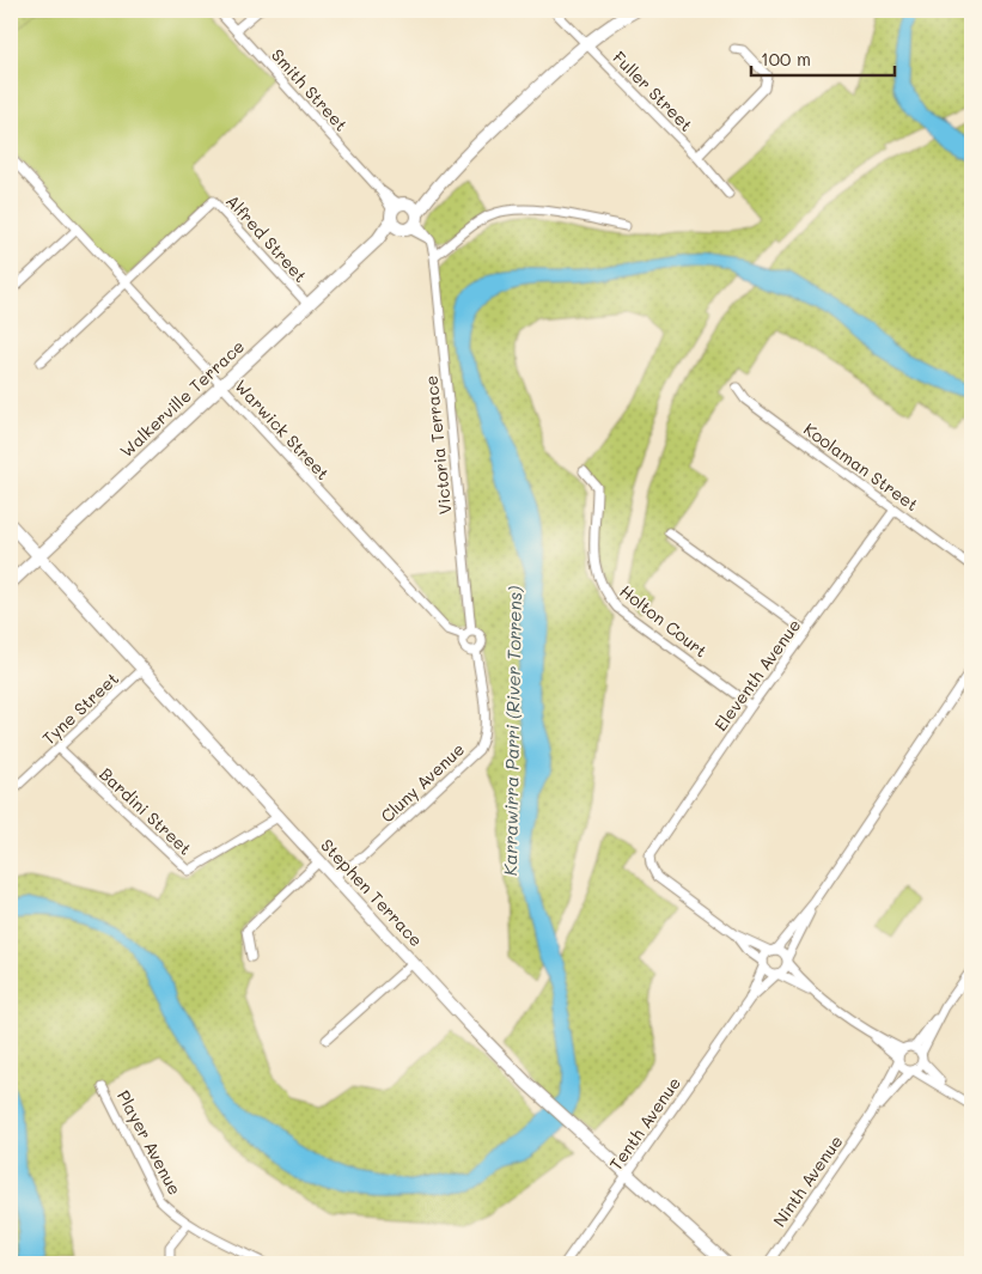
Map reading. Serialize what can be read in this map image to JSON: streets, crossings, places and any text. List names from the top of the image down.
{
  "streets": {
    "main road": ["Walkerville Terrace", "Stephen Terrace"],
    "street": [
      "Smith Street",
      "Fuller Street",
      "Alfred Street",
      "Warwick Street",
      "Victoria Terrace",
      "Koolaman Street",
      "Holton Court",
      "Eleventh Avenue",
      "Tyne Street",
      "Cluny Avenue",
      "Bardini Street",
      "Tenth Avenue",
      "Player Avenue",
      "Ninth Avenue"
    ]
  },
  "crossings": [
    ["Smith Street", "Walkerville Terrace"],
    ["Smith Street", "Victoria Terrace"],
    ["Fuller Street", "Walkerville Terrace"],
    ["Alfred Street", "Walkerville Terrace"],
    ["Alfred Street", "Warwick Street"],
    ["Walkerville Terrace", "Warwick Street"],
    ["Walkerville Terrace", "Victoria Terrace"],
    ["Walkerville Terrace", "Stephen Terrace"],
    ["Warwick Street", "Victoria Terrace"],
    ["Warwick Street", "Cluny Avenue"],
    ["Victoria Terrace", "Cluny Avenue"],
    ["Koolaman Street", "Eleventh Avenue"],
    ["Holton Court", "Eleventh Avenue"],
    ["Tyne Street", "Bardini Street"],
    ["Tyne Street", "Stephen Terrace"],
    ["Cluny Avenue", "Stephen Terrace"],
    ["Bardini Street", "Stephen Terrace"],
    ["Stephen Terrace", "Tenth Avenue"]
  ],
  "water": ["Karrawirra Parri (River Torrens)"],
  "scale_bar": "100 m"
}
